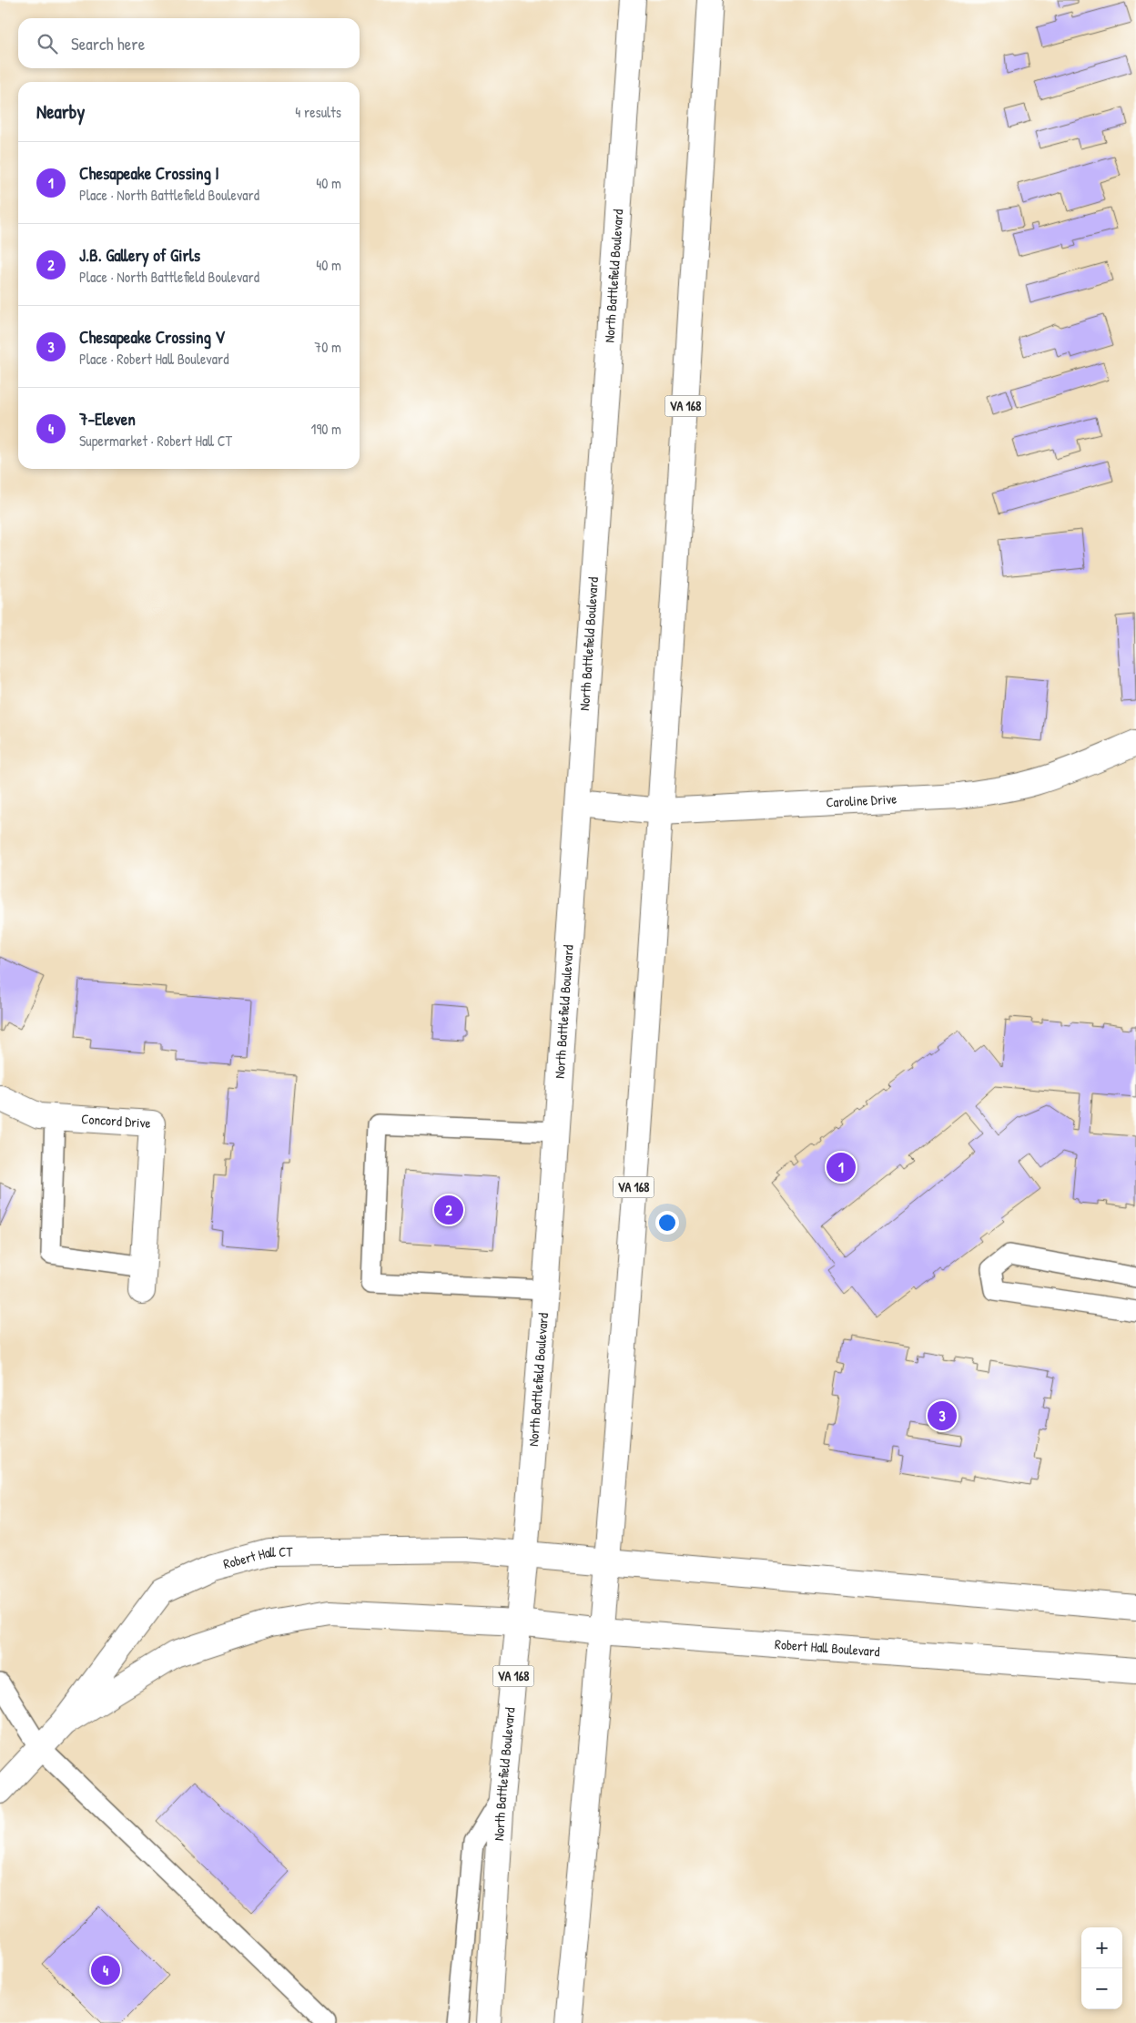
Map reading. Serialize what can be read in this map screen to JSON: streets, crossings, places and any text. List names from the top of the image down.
{
  "streets": {
    "main road": [
      "North Battlefield Boulevard",
      "VA 168",
      "Caroline Drive",
      "Concord Drive",
      "Robert Hall CT",
      "Robert Hall Boulevard"
    ]
  },
  "crossings": [
    ["North Battlefield Boulevard", "Caroline Drive"],
    ["North Battlefield Boulevard", "Robert Hall CT"],
    ["North Battlefield Boulevard", "Robert Hall Boulevard"],
    ["VA 168", "Caroline Drive"],
    ["VA 168", "Robert Hall Boulevard"],
    ["Robert Hall CT", "Robert Hall Boulevard"]
  ],
  "page": {
    "search": "Search here",
    "heading": ["Nearby", "4 results"],
    "list": [
      {
        "mark": "1",
        "name": "Chesapeake Crossing I",
        "note": "Place · North Battlefield Boulevard",
        "value": "40 m"
      },
      {
        "mark": "2",
        "name": "J.B. Gallery of Girls",
        "note": "Place · North Battlefield Boulevard",
        "value": "40 m"
      },
      {
        "mark": "3",
        "name": "Chesapeake Crossing V",
        "note": "Place · Robert Hall Boulevard",
        "value": "70 m"
      },
      {
        "mark": "4",
        "name": "7-Eleven",
        "note": "Supermarket · Robert Hall CT",
        "value": "190 m"
      }
    ],
    "pins": [
      "1",
      "2",
      "3",
      "4"
    ],
    "map_buttons": ["+", "−"]
  }
}
